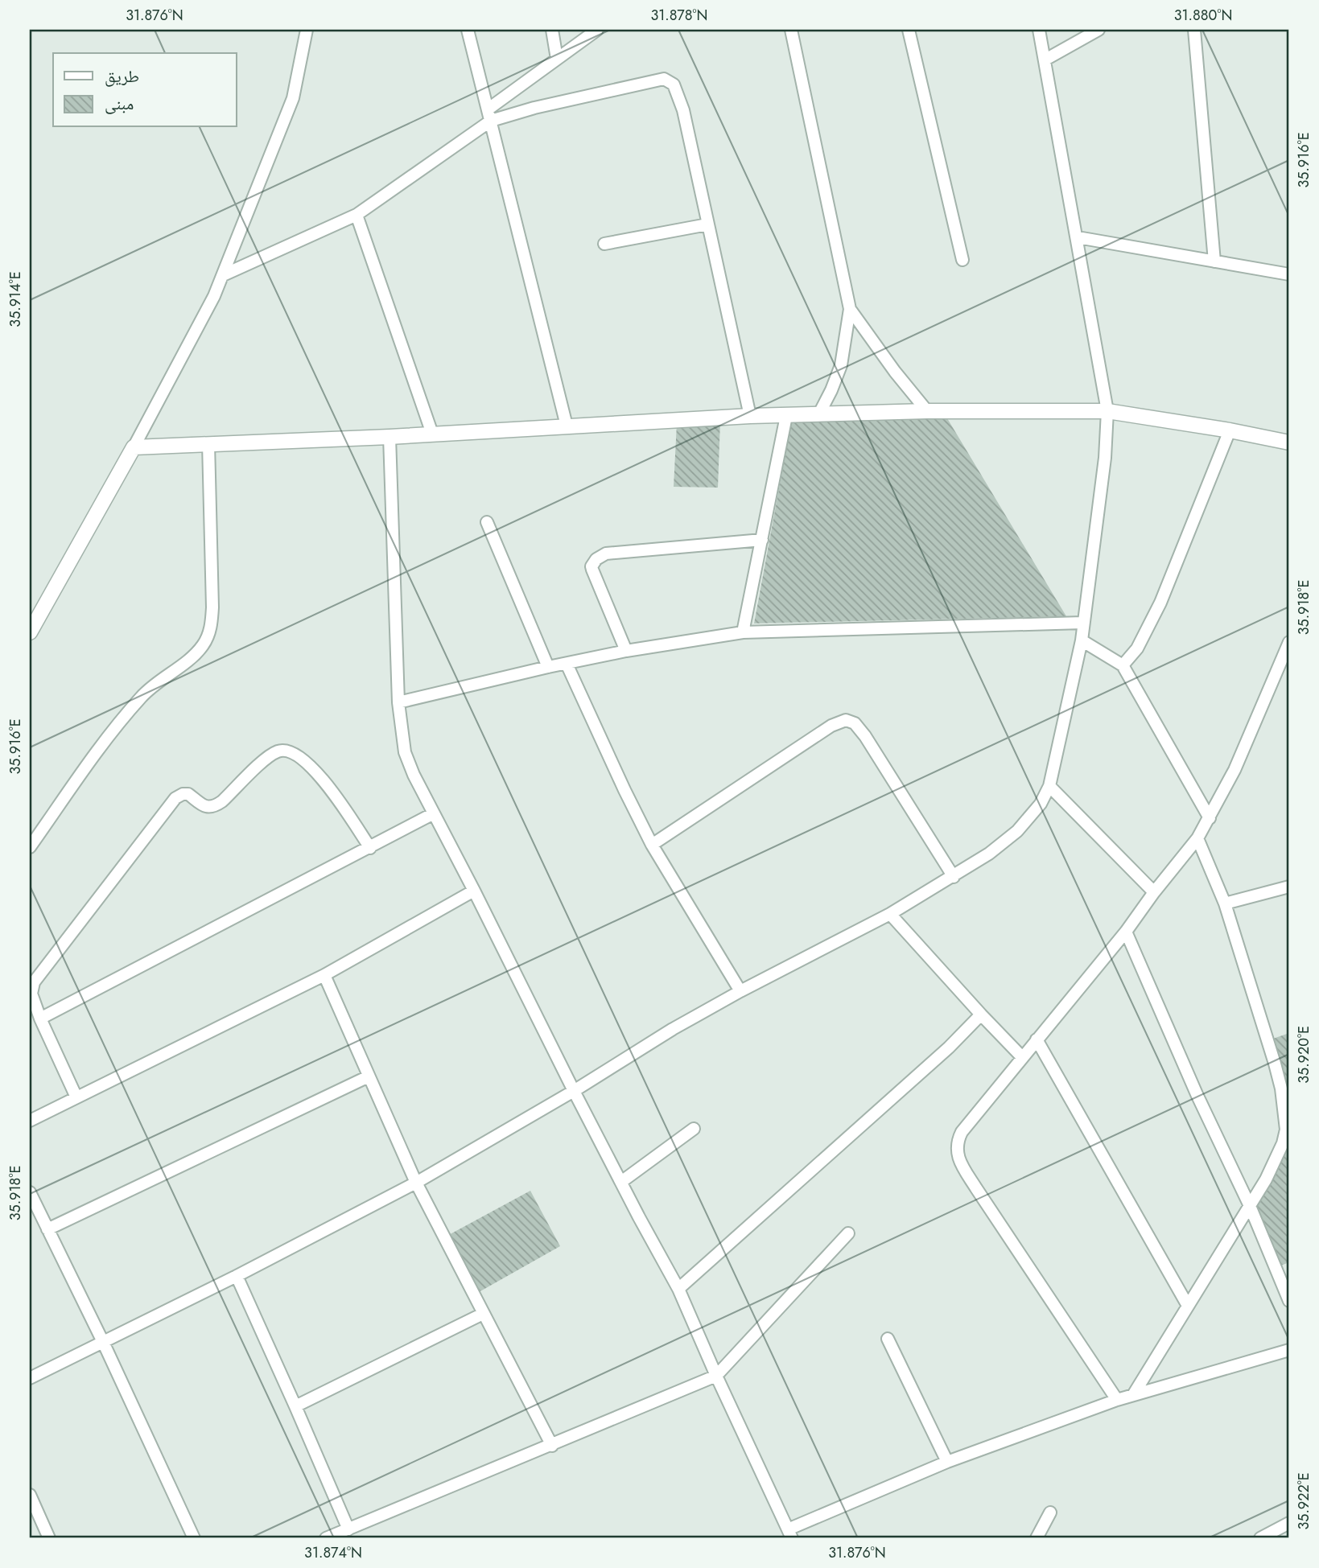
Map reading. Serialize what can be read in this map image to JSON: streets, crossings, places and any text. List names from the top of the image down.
{
  "legend": ["طريق", "مبنى"],
  "coordinates": [
    "31.876°N",
    "31.878°N",
    "31.880°N",
    "35.916°E",
    "35.914°E",
    "35.918°E",
    "35.920°E",
    "35.922°E",
    "31.874°N"
  ]
}
